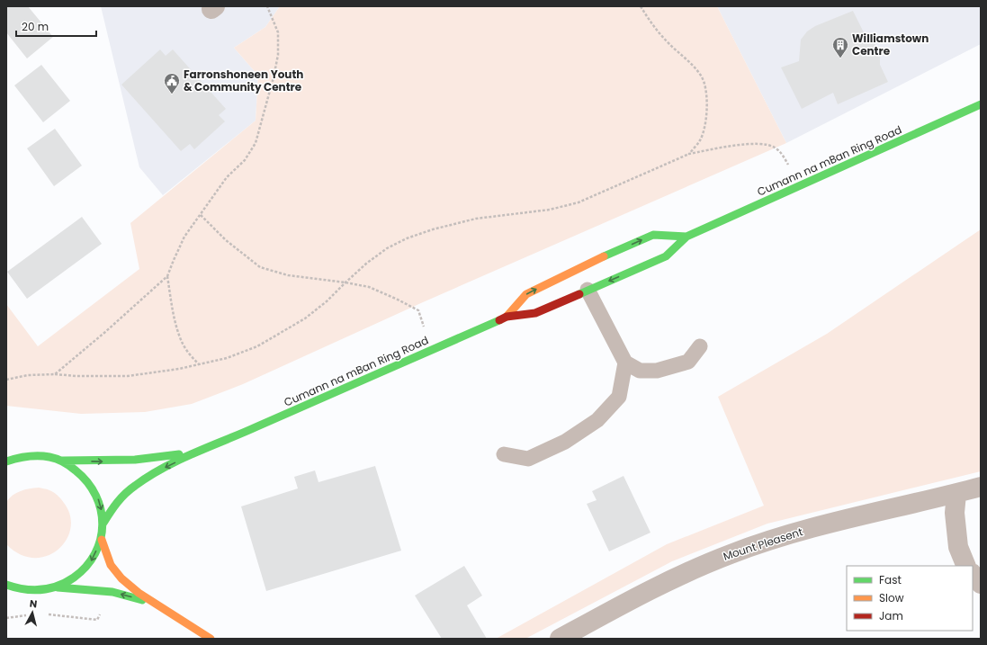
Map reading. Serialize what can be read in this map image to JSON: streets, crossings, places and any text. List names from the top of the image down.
{
  "streets": {
    "main road": ["Cumann na mBan Ring Road"],
    "street": ["Mount Pleasent"]
  },
  "places": {
    "building": ["Williamstown Centre"],
    "public building": ["Farronshoneen Youth & Community Centre"]
  },
  "legend": ["Fast", "Slow", "Jam"],
  "scale_bar": "20 m",
  "north": "top"
}
